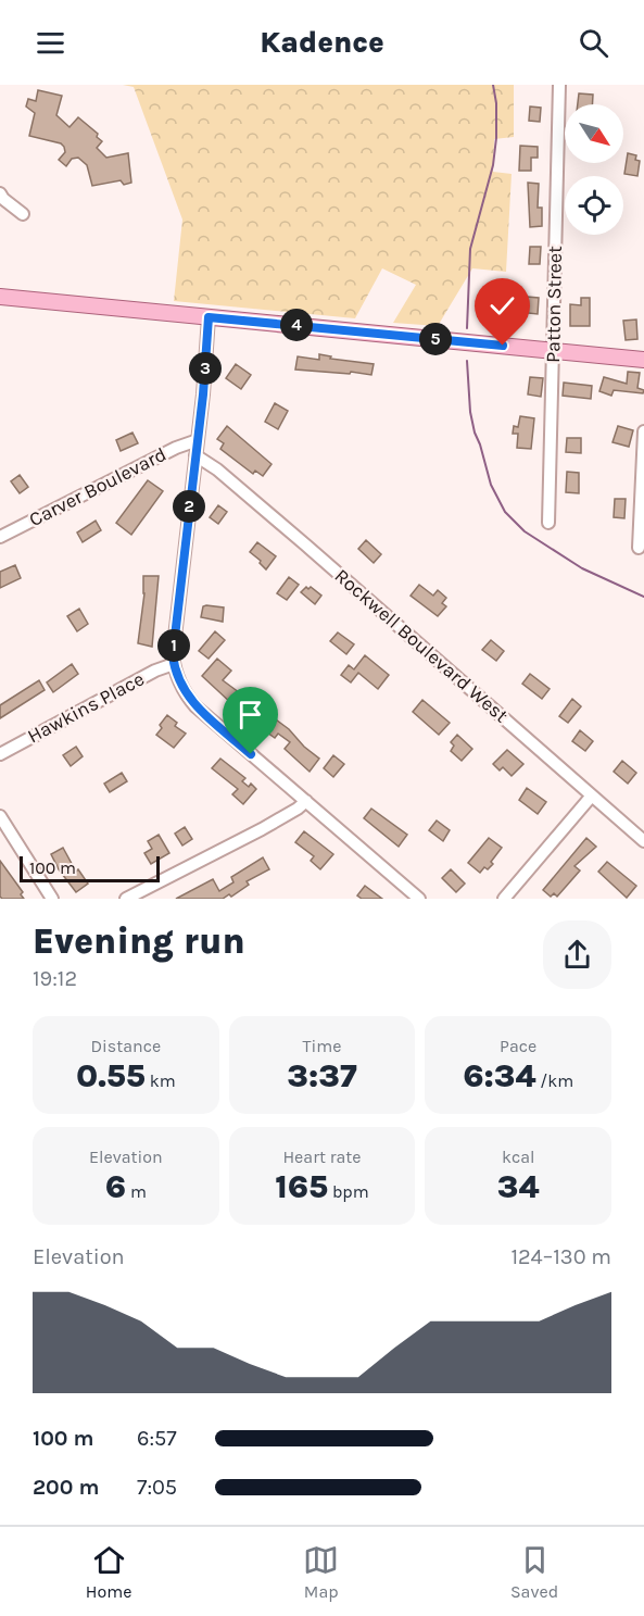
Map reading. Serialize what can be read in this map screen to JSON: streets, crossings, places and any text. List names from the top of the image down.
{
  "streets": {
    "street": [
      "Patton Street",
      "Carver Boulevard",
      "Rockwell Boulevard West",
      "Hawkins Place"
    ]
  },
  "scale_bar": "100 m",
  "north": "bottom right",
  "page": {
    "header": "Kadence",
    "pins": [
      "4",
      "5",
      "3",
      "2",
      "1"
    ],
    "scale": "100 m",
    "heading": ["Evening run", "19:12"],
    "stats": [
      ["Distance", "0.55 km"],
      ["Time", "3:37"],
      ["Pace", "6:34 /km"],
      ["Elevation", "6 m"],
      ["Heart rate", "165 bpm"],
      ["kcal", "34"]
    ],
    "chart": ["Elevation", "124–130 m"],
    "list": [
      {
        "name": "100 m",
        "note": "6:57"
      },
      {
        "name": "200 m",
        "note": "7:05"
      }
    ],
    "tabs": ["Home", "Map", "Saved"]
  }
}
